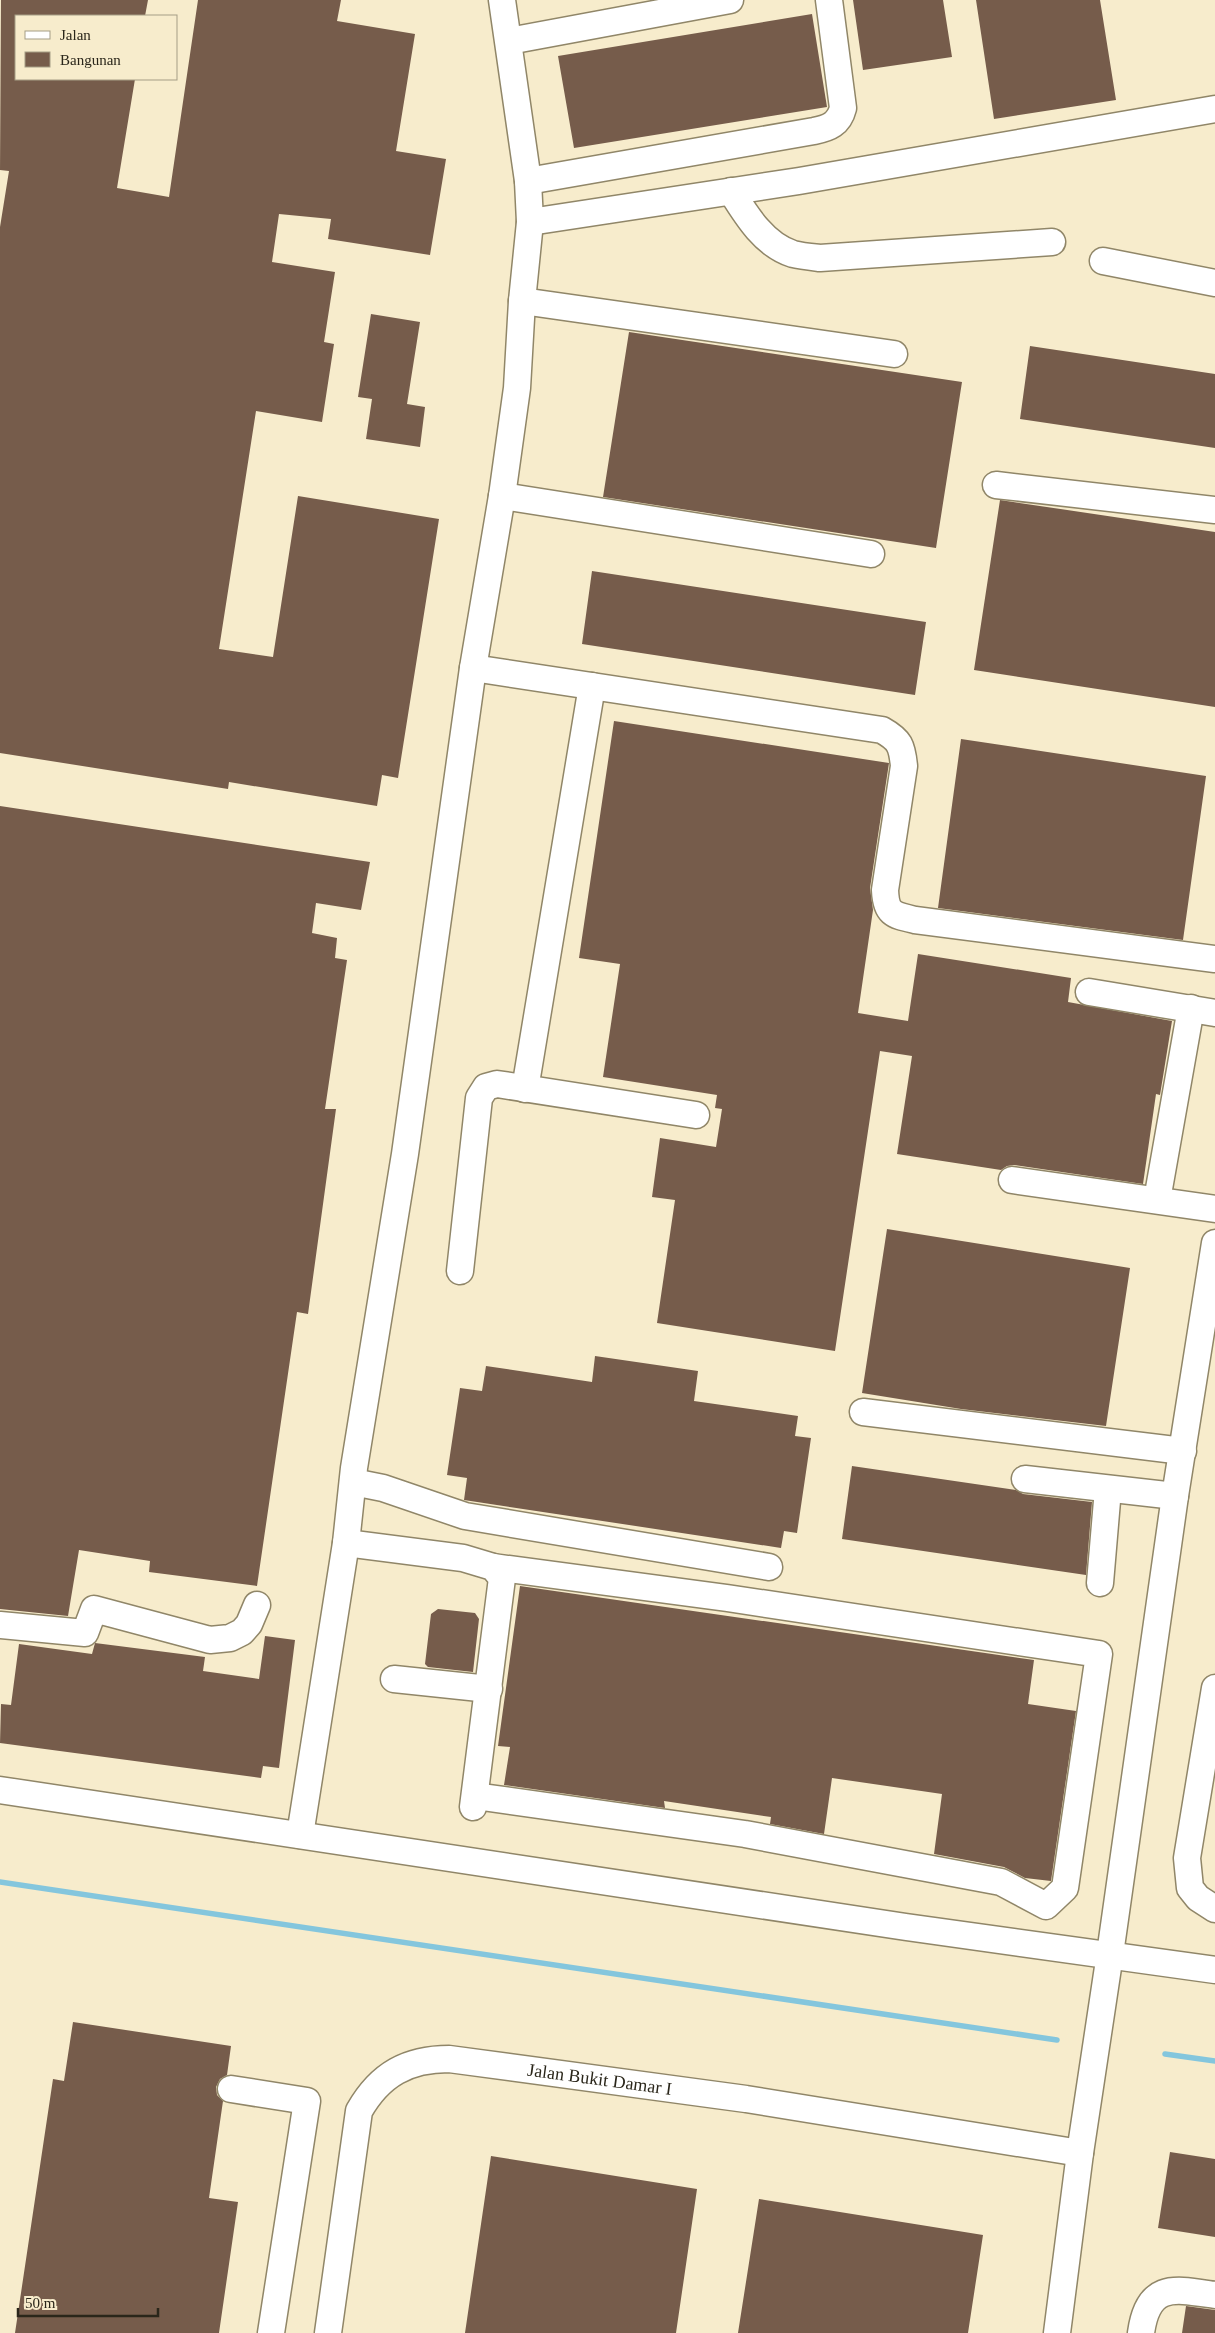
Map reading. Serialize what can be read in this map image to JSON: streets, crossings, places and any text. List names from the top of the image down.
{
  "streets": {
    "street": ["Jalan Bukit Damar I"]
  },
  "legend": ["Jalan", "Bangunan"],
  "scale_bar": "50 m"
}
